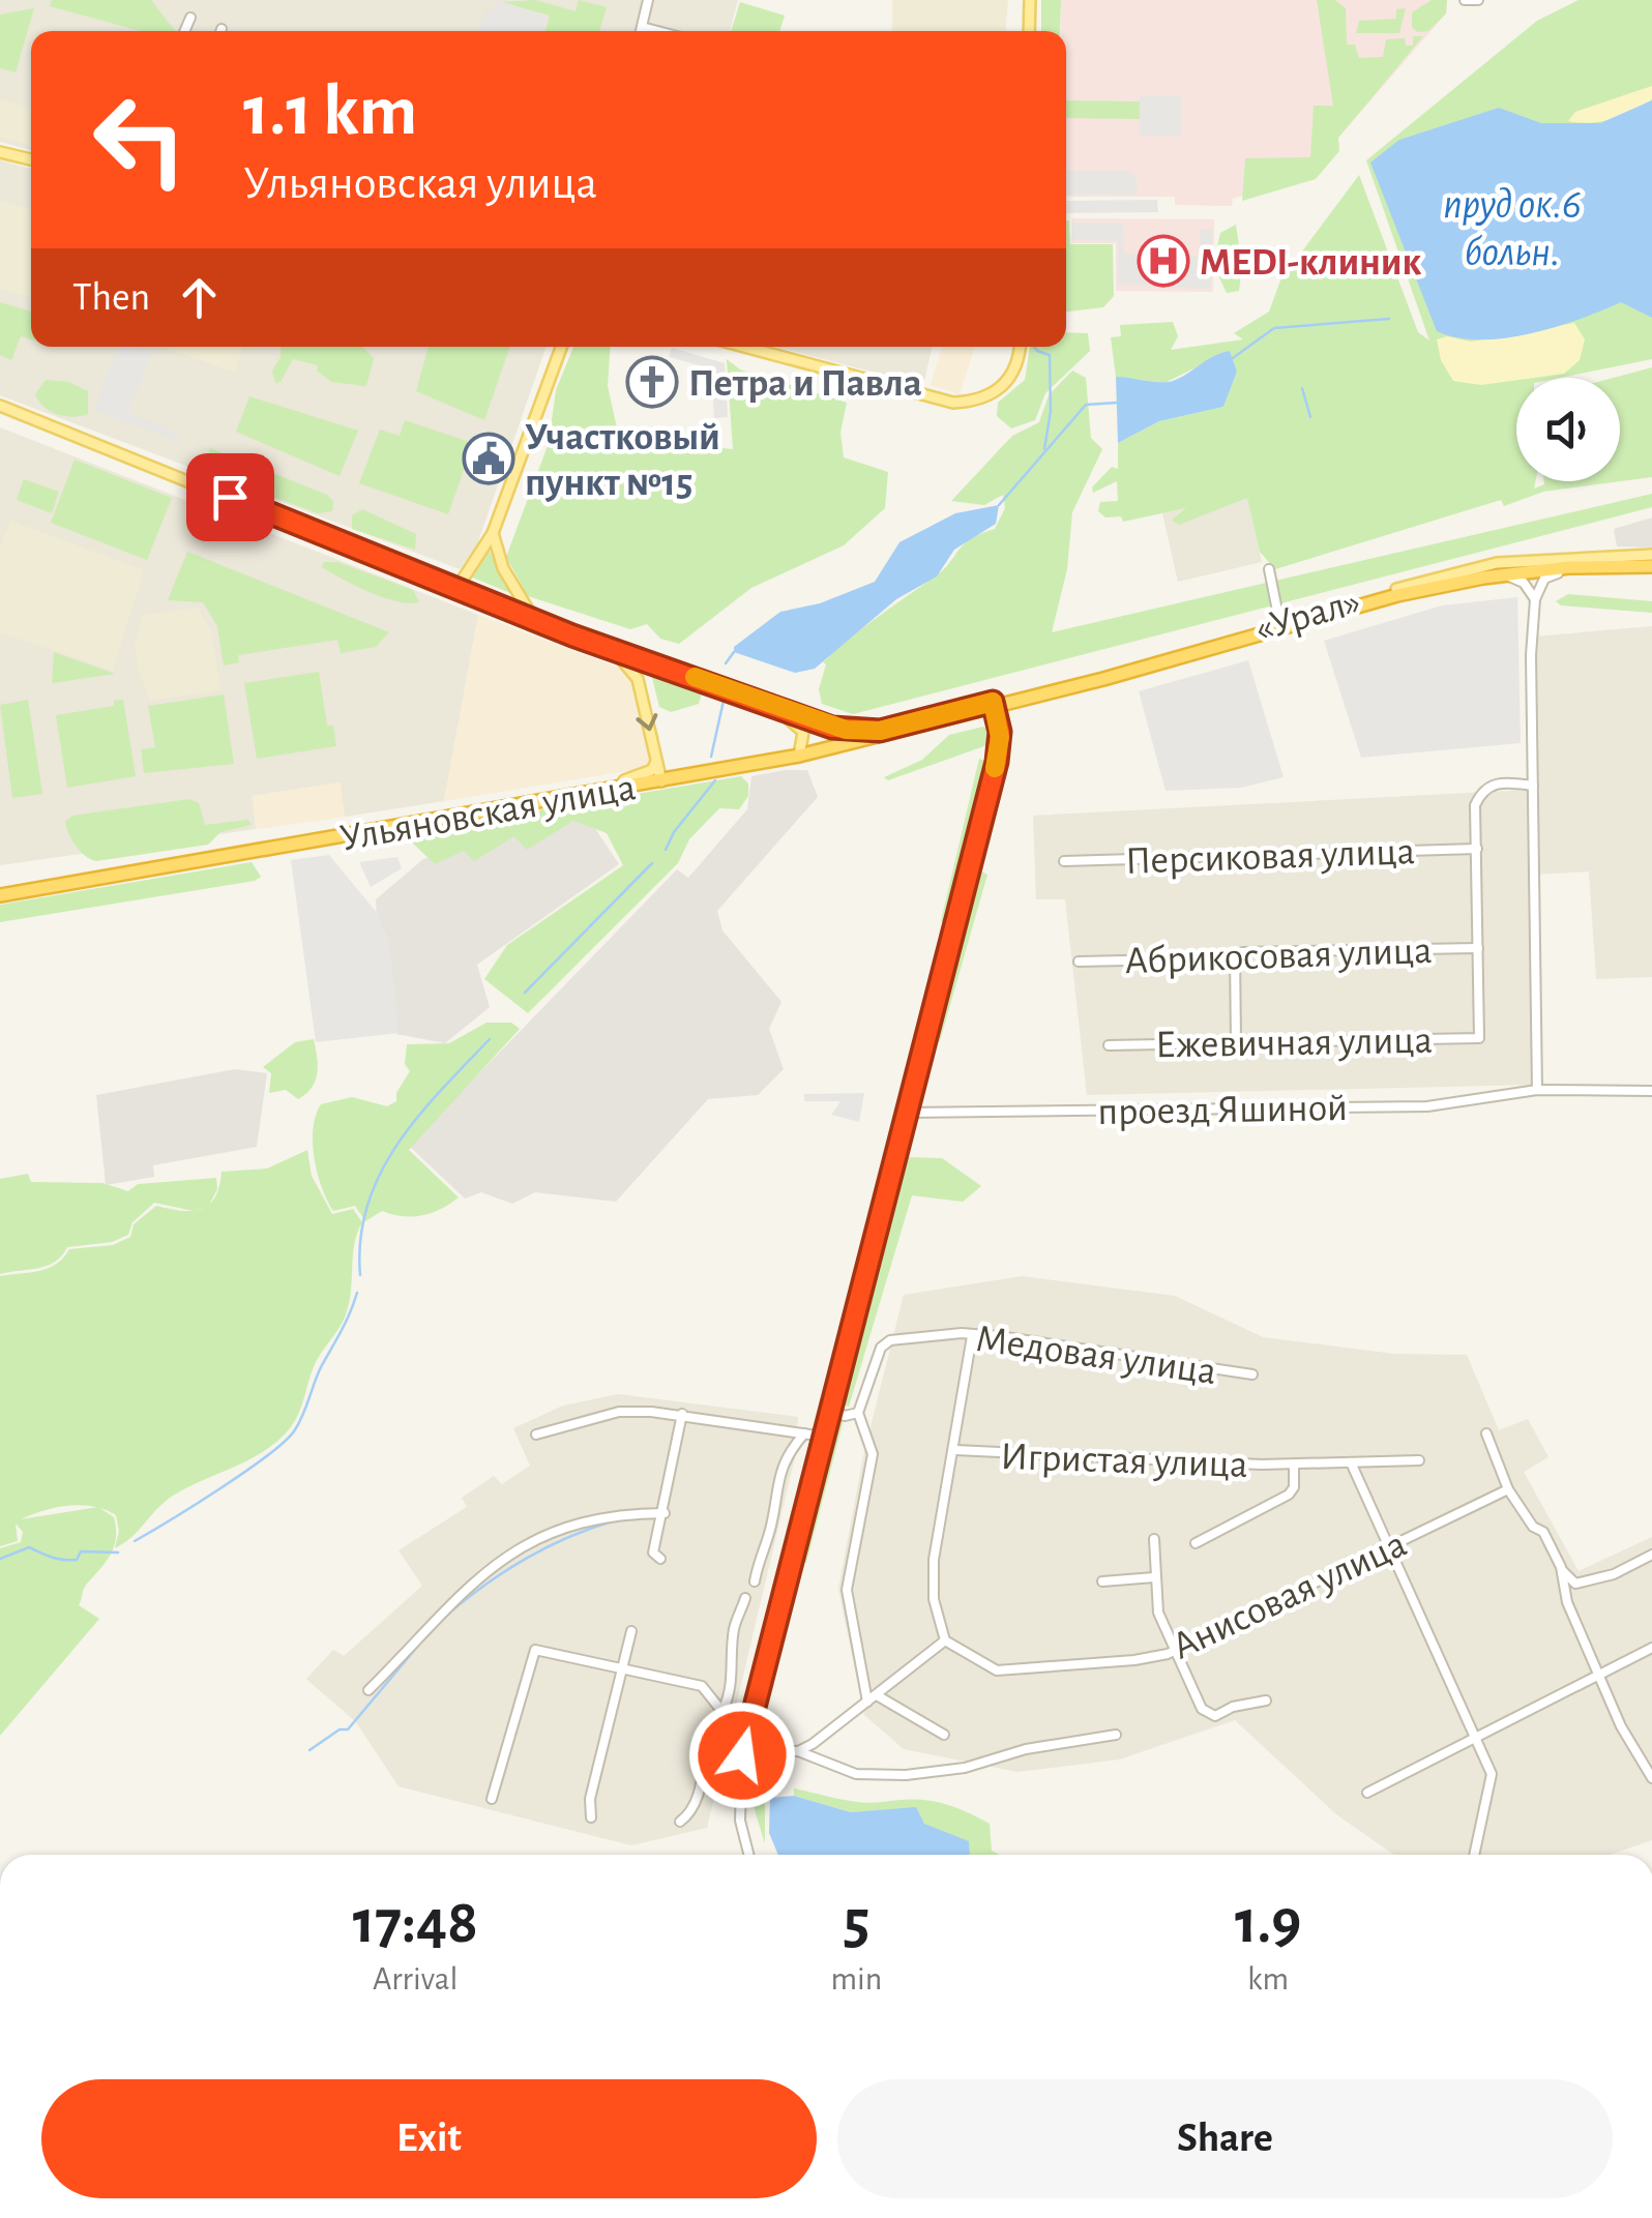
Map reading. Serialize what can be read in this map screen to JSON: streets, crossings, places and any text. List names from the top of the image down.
{
  "streets": {
    "highway": ["«Урал»", "Ульяновская улица"],
    "street": [
      "Персиковая улица",
      "Абрикосовая улица",
      "Ежевичная улица",
      "проезд Яшиной",
      "Медовая улица",
      "Игристая улица",
      "Анисовая улица"
    ]
  },
  "crossings": [
    ["«Урал»", "Ульяновская улица"],
    ["Абрикосовая улица", "Ежевичная улица"]
  ],
  "water": ["пруд ок.6 больн."],
  "places": {
    "hospital": ["MEDI-клиник"],
    "church": ["Петра и Павла"],
    "public building": ["Участковый пункт №15"]
  },
  "page": {
    "turn": ["1.1 km", "Ульяновская улица"],
    "then": "Then",
    "eta": [
      "17:48",
      "Arrival",
      "5",
      "min",
      "1.9",
      "km"
    ],
    "buttons": ["Exit", "Share"]
  }
}
